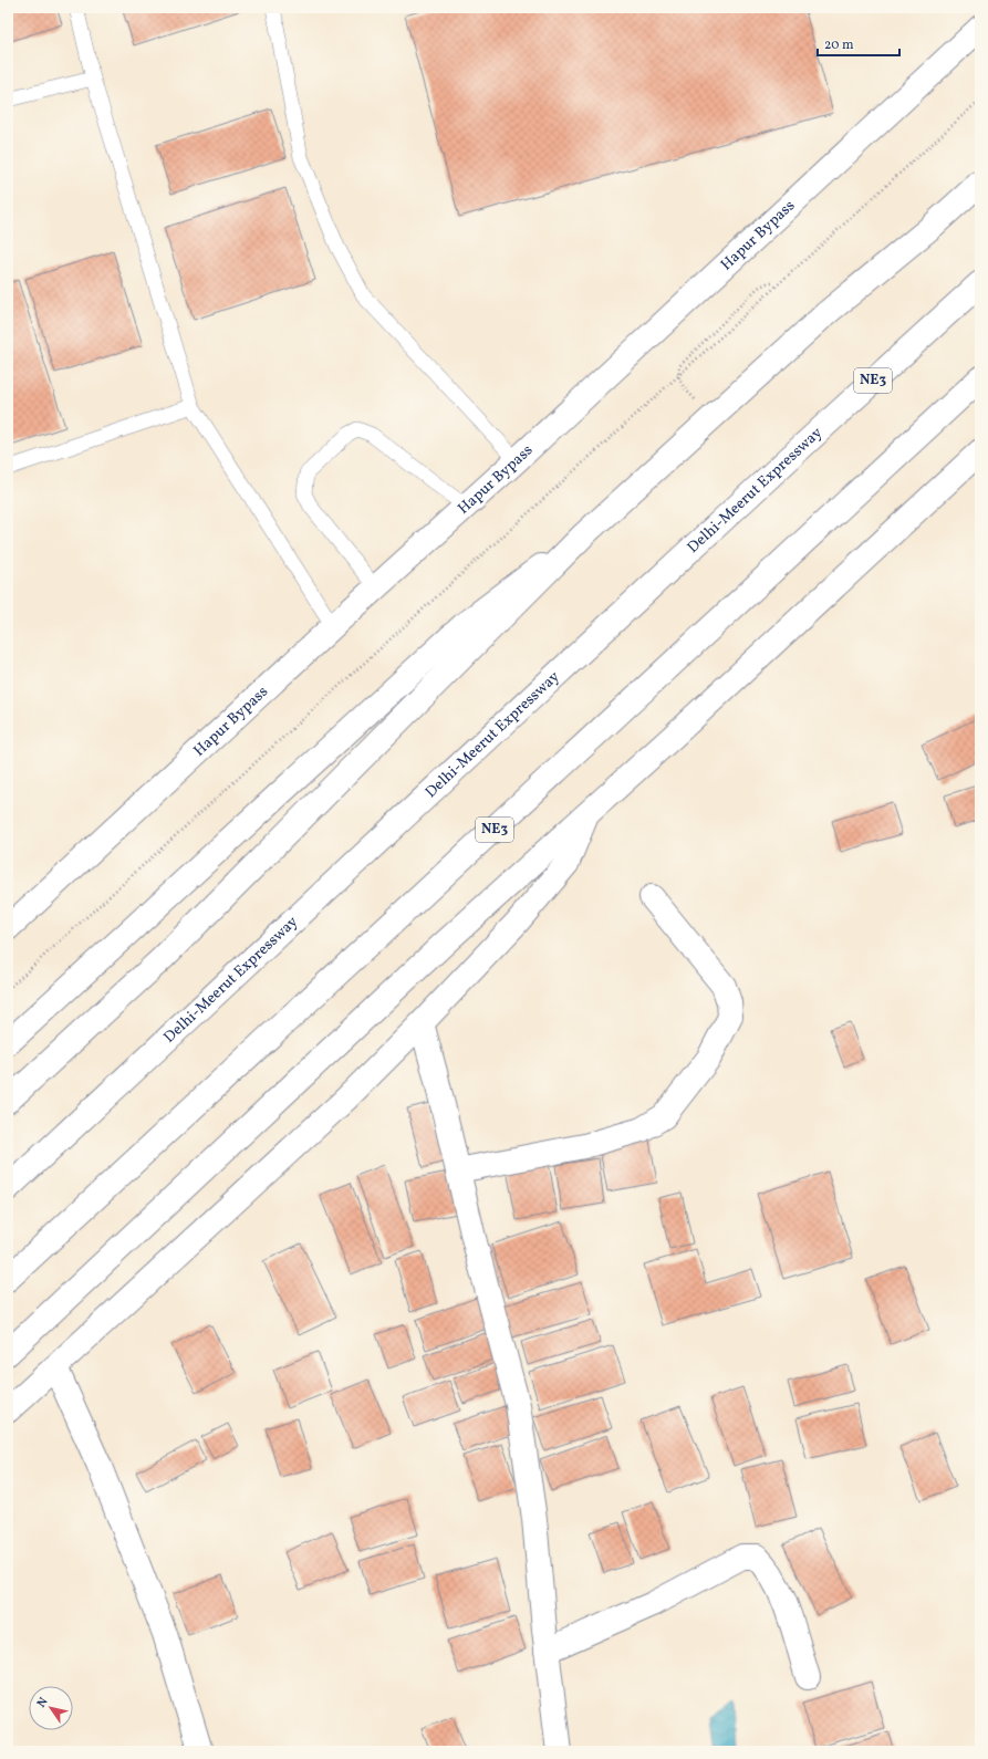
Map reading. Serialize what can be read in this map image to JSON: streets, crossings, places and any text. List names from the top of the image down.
{
  "streets": {
    "main road": ["Hapur Bypass", "NE3", "Delhi-Meerut Expressway"]
  },
  "scale_bar": "20 m",
  "north": "top left"
}
